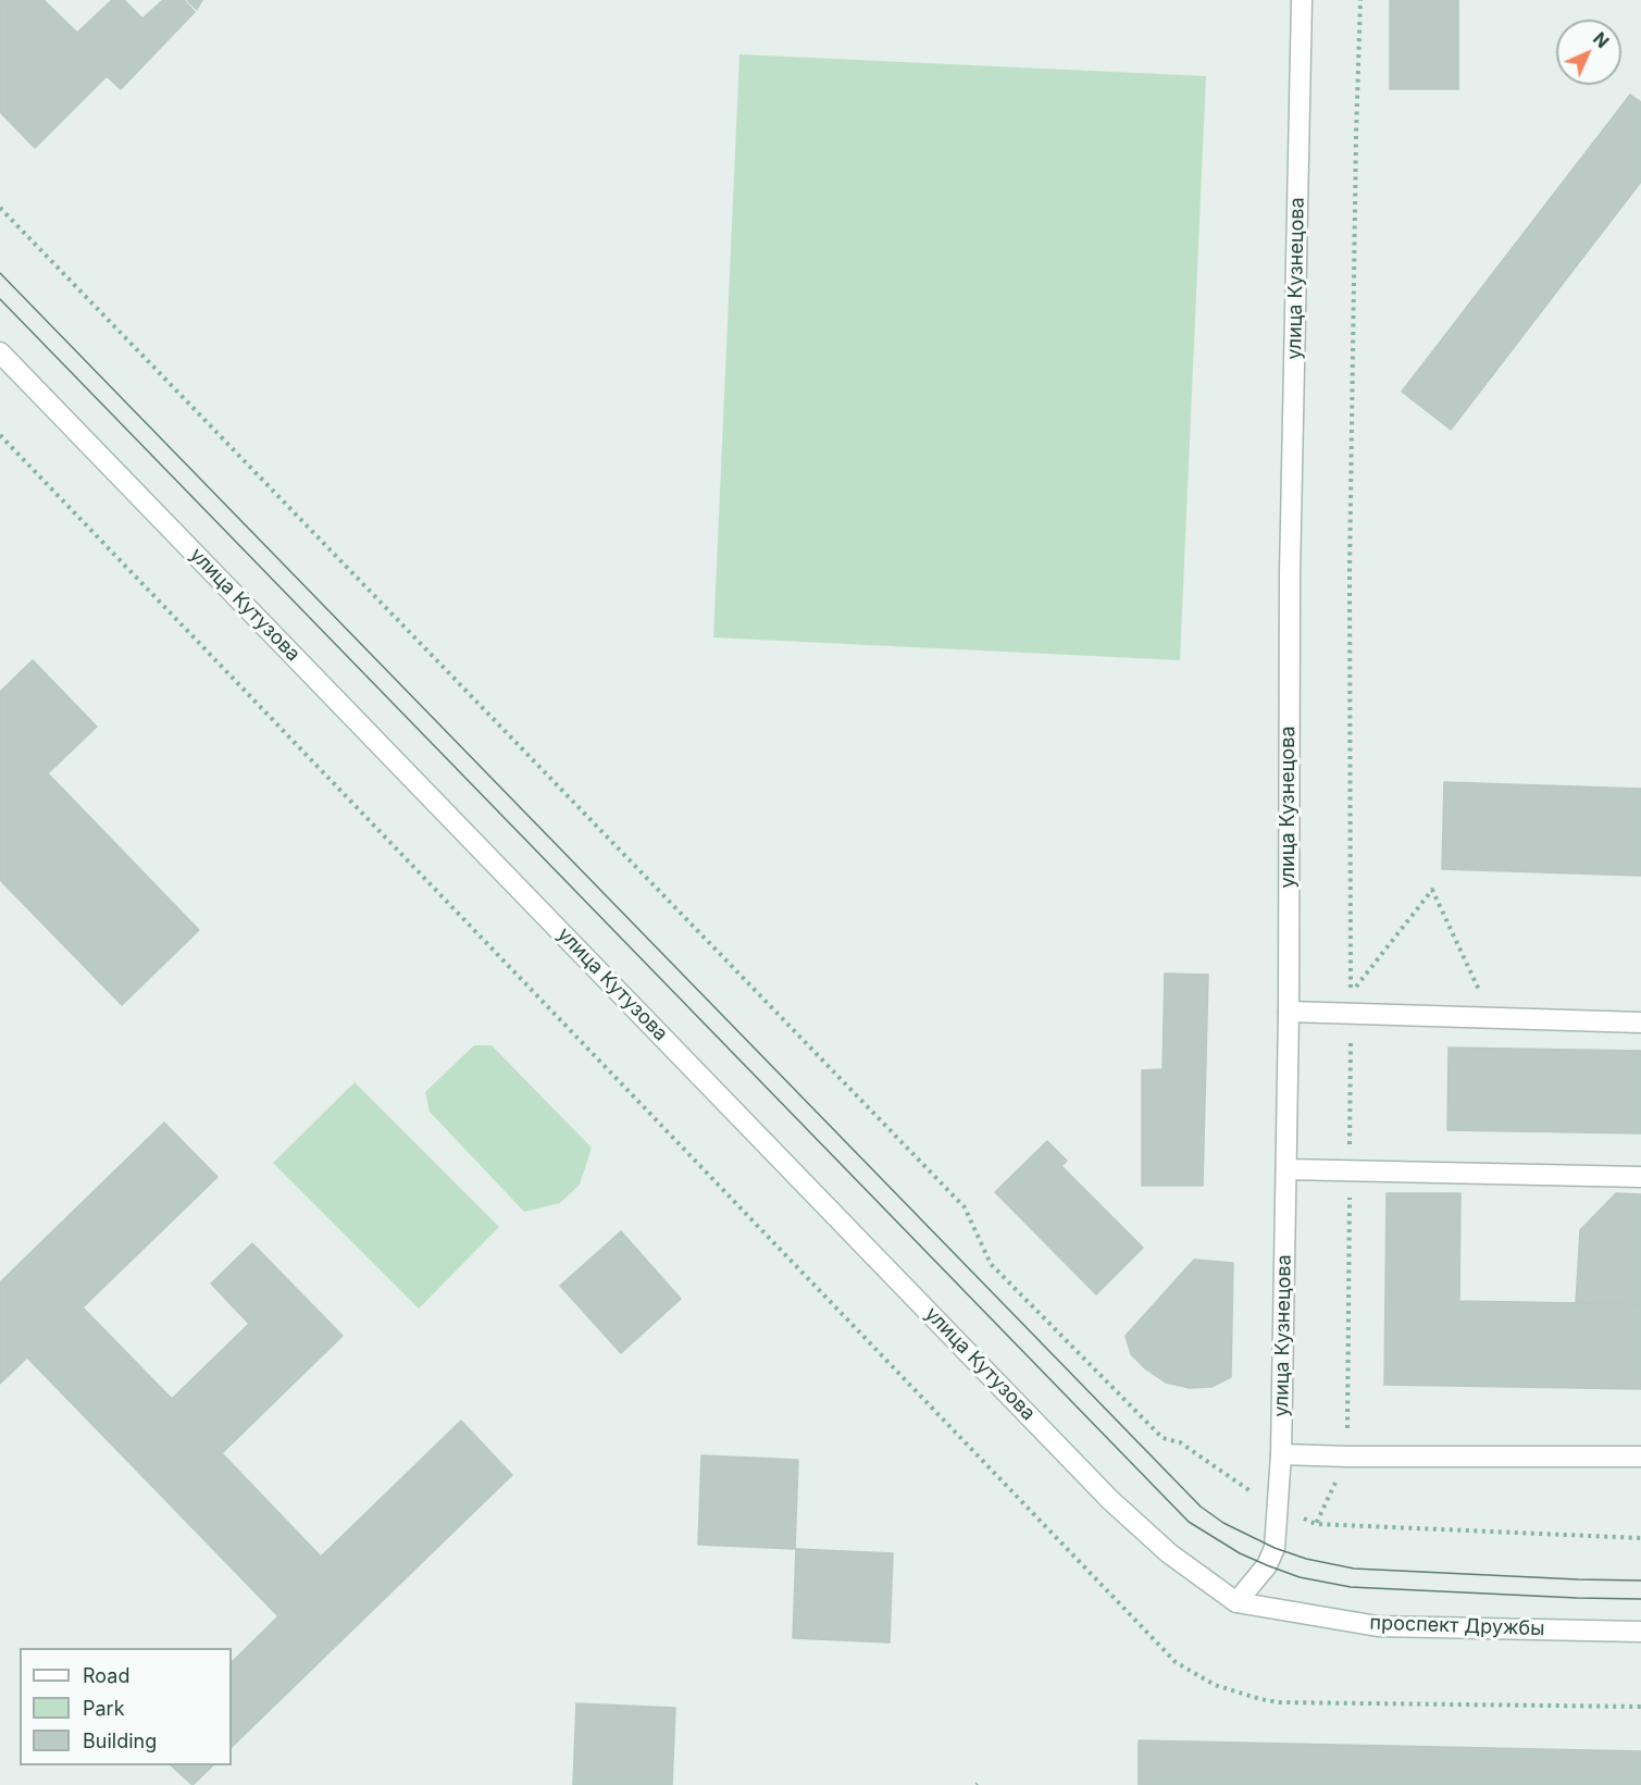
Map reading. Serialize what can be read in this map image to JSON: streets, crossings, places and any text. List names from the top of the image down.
{
  "streets": {
    "main road": ["улица Кузнецова", "улица Кутузова", "проспект Дружбы"]
  },
  "crossings": [
    ["улица Кузнецова", "улица Кутузова"],
    ["улица Кузнецова", "проспект Дружбы"],
    ["улица Кутузова", "проспект Дружбы"]
  ],
  "legend": ["Road", "Park", "Building"],
  "north": "top right"
}
